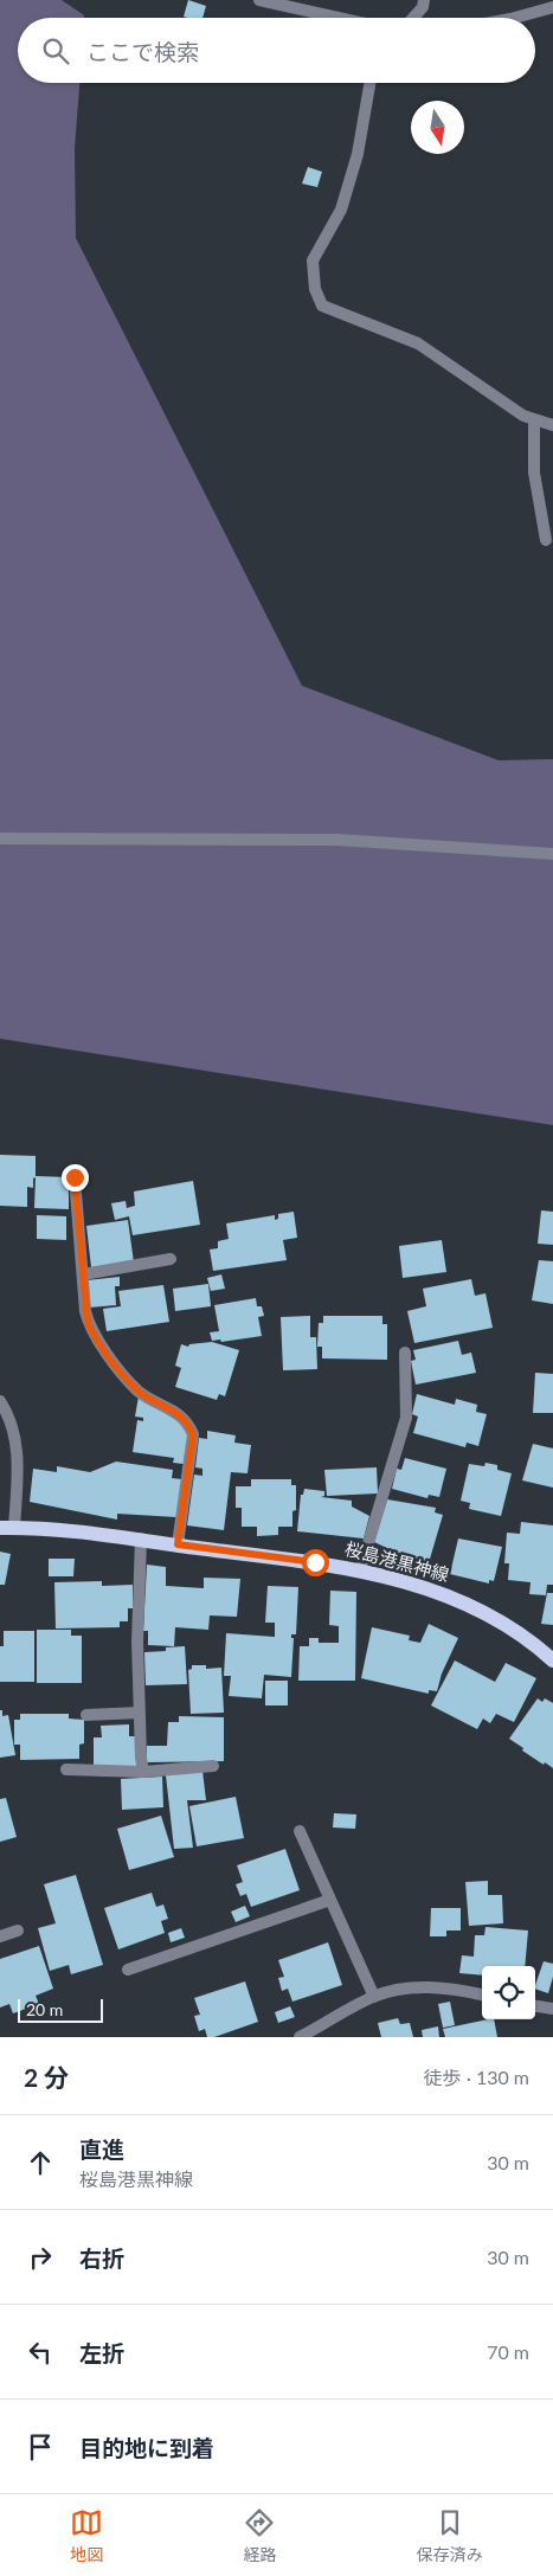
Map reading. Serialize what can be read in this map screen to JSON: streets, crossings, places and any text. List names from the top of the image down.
{
  "streets": {
    "main road": ["桜島港黒神線"]
  },
  "scale_bar": "20 m",
  "north": "bottom",
  "page": {
    "search": "ここで検索",
    "scale": "20 m",
    "heading": ["2 分", "徒歩 · 130 m"],
    "list": [
      ["直進", "桜島港黒神線", "30 m"],
      ["右折", "30 m"],
      ["左折", "70 m"],
      "目的地に到着"
    ],
    "nav": ["地図", "経路", "保存済み"]
  }
}
